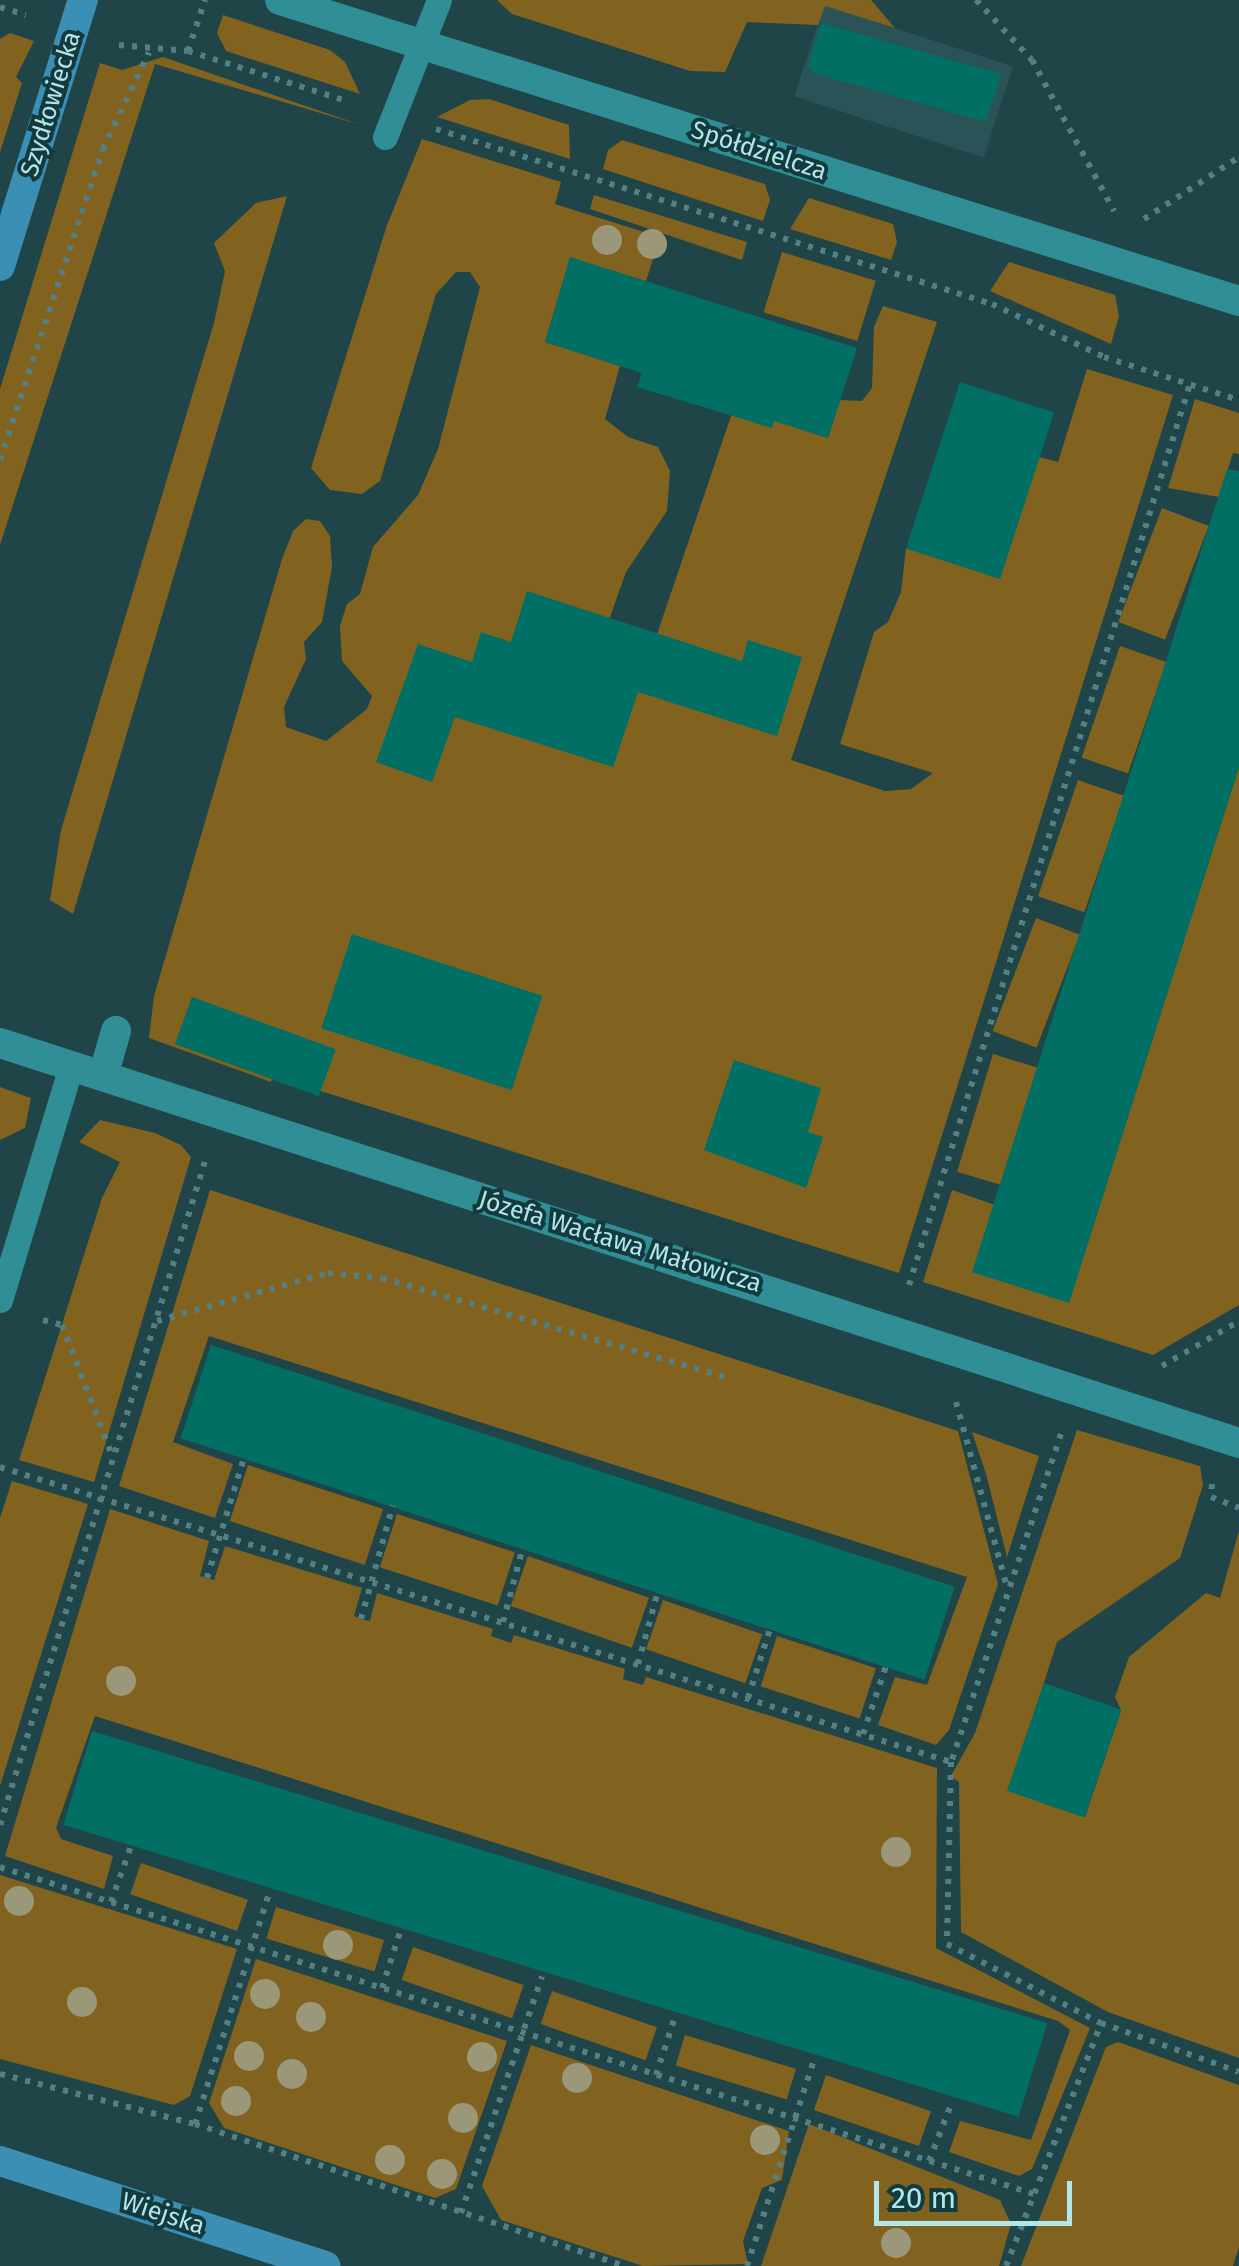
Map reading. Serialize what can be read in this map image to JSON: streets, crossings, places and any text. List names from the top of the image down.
{
  "streets": {
    "street": [
      "Szydłowiecka",
      "Spółdzielcza",
      "Józefa Wacława Małowicza",
      "Wiejska"
    ]
  },
  "scale_bar": "20 m"
}
